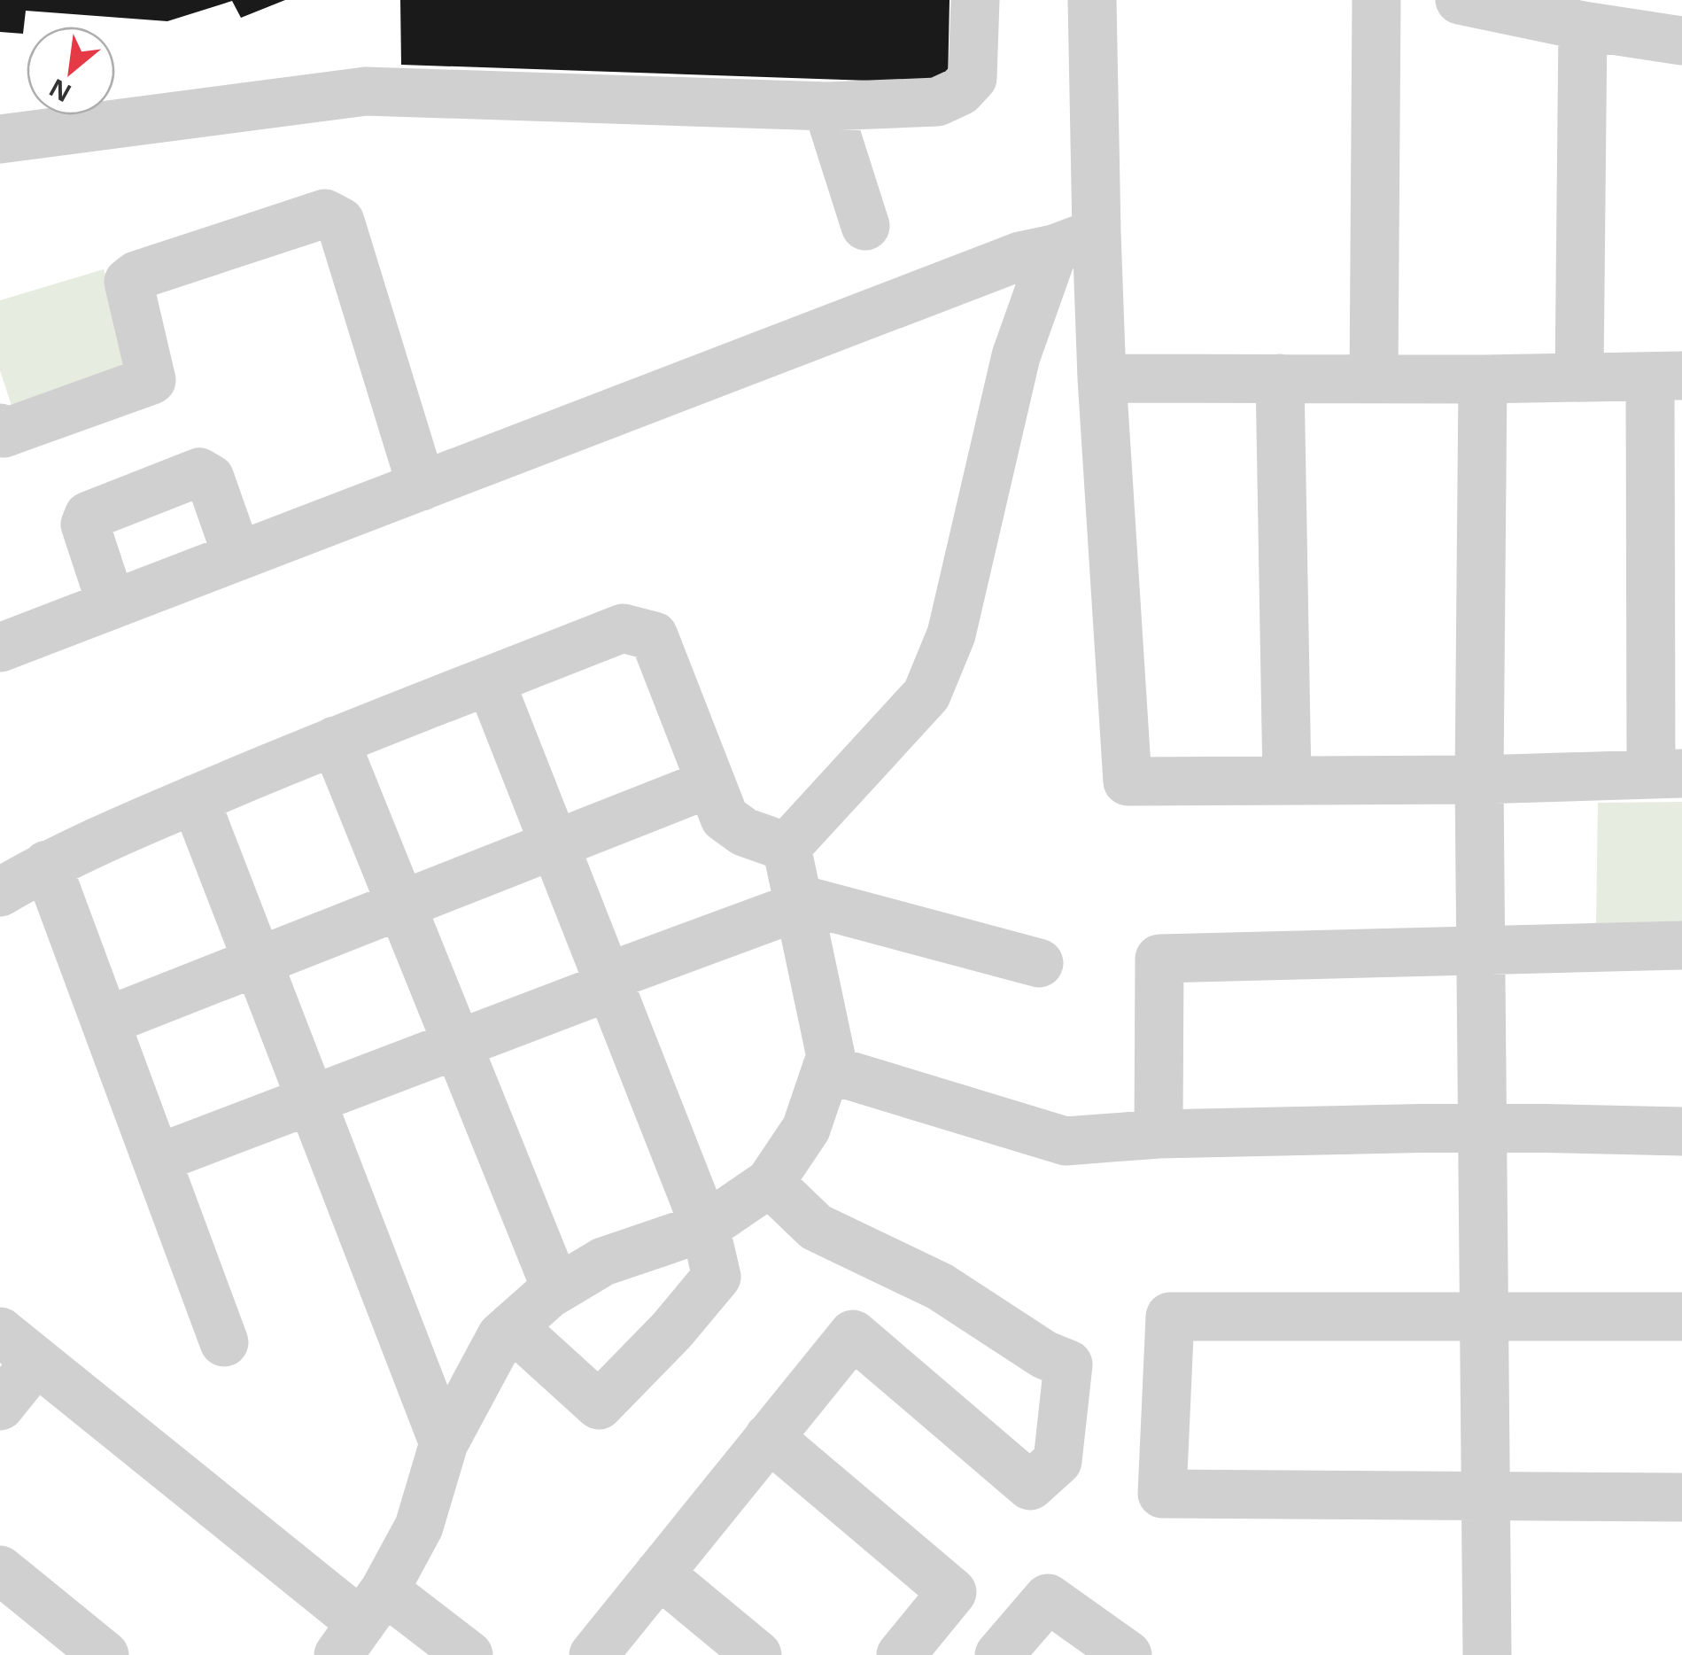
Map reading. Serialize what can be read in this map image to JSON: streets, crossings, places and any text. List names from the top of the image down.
{
  "north": "bottom left"
}
